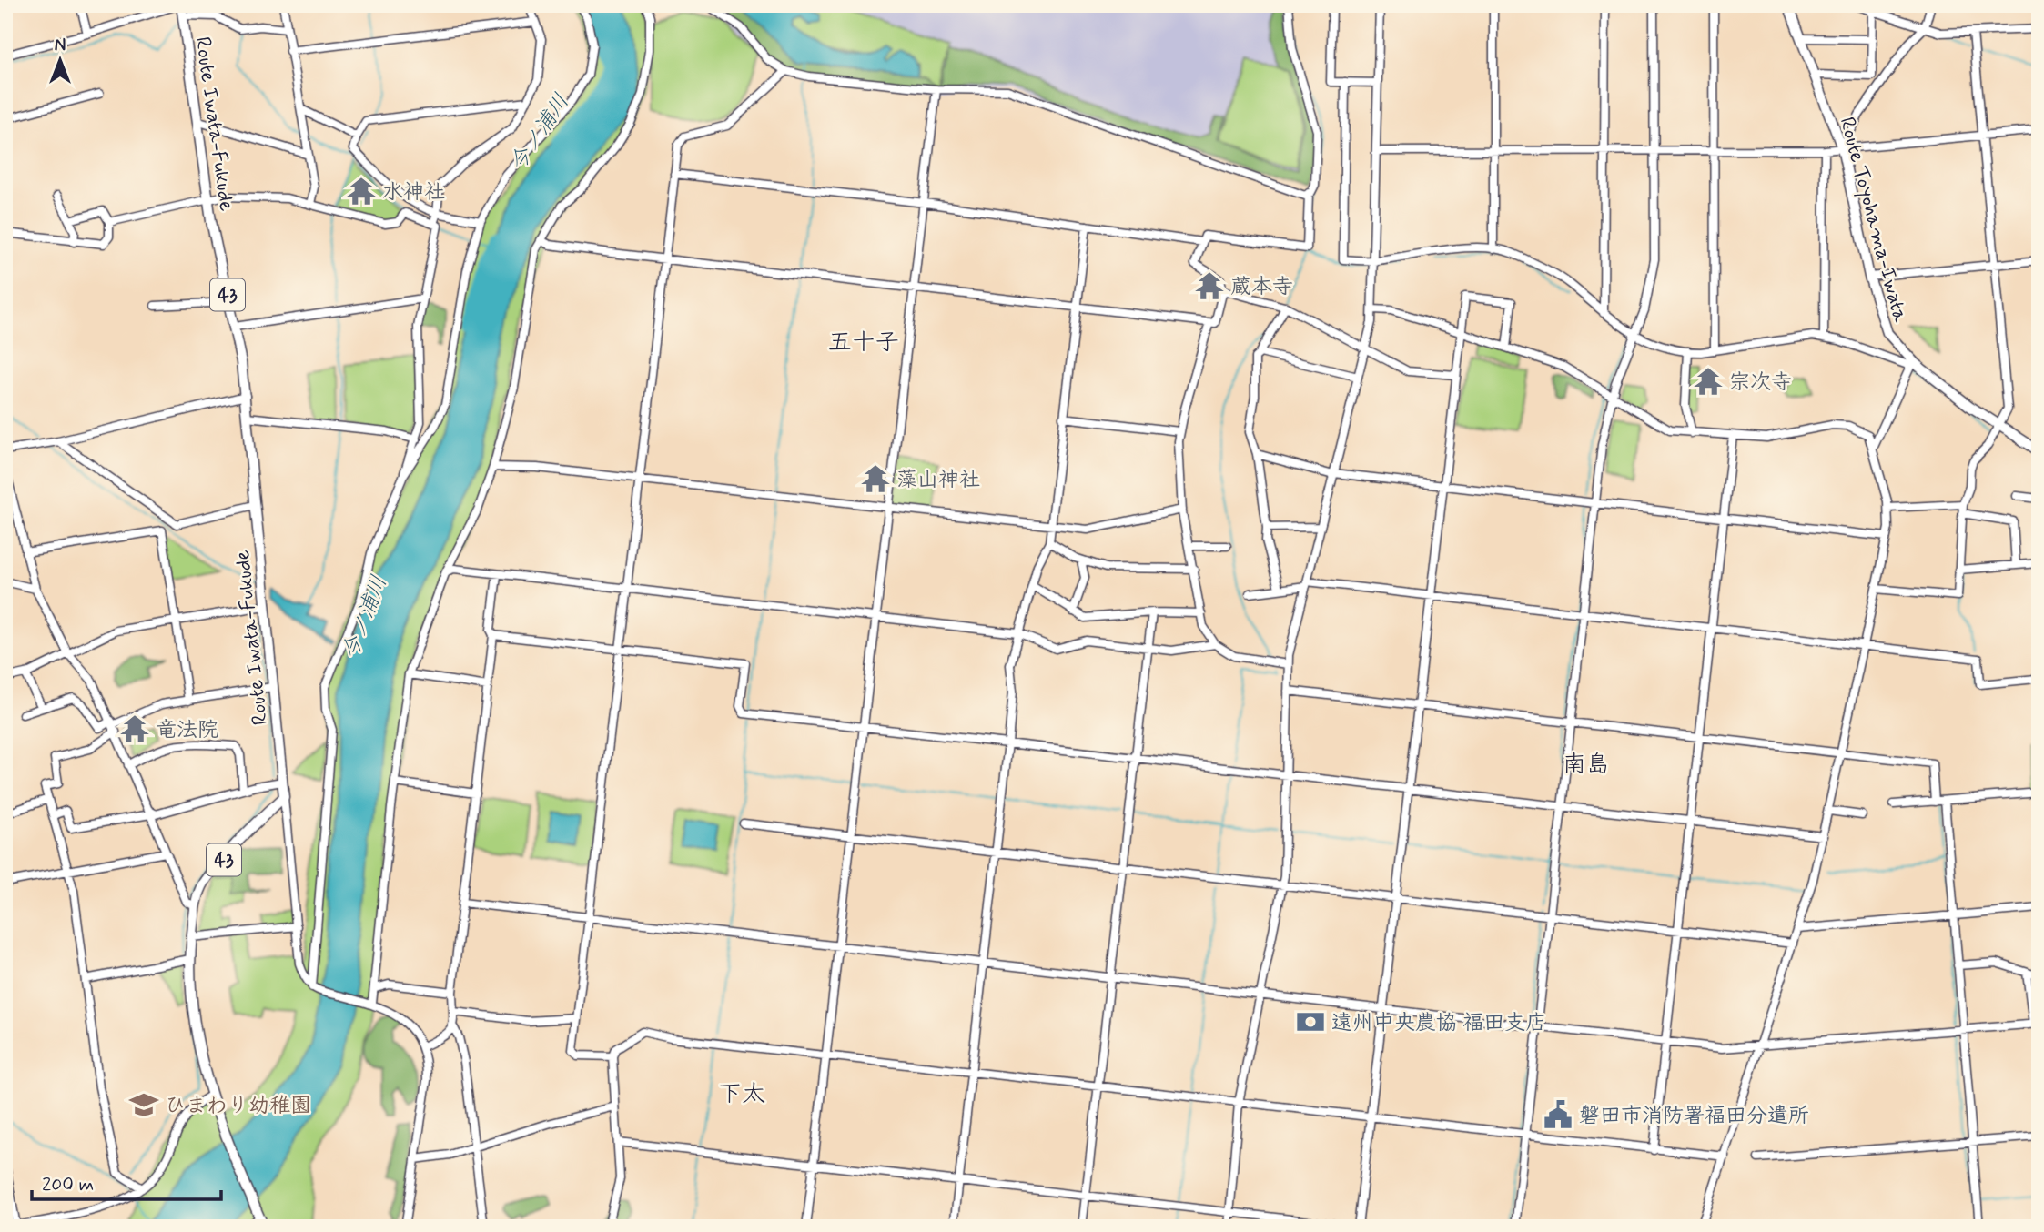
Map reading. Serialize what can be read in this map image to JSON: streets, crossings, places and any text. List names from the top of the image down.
{
  "streets": {
    "main road": ["Route Iwata-Fukude", "Route Toyohama-Iwata", "43"]
  },
  "crossings": [
    ["Route Iwata-Fukude", "43"]
  ],
  "districts": ["五十子", "南島", "下太"],
  "water": ["今ノ浦川"],
  "places": {
    "temple": [
      "水神社",
      "蔵本寺",
      "宗次寺",
      "藻山神社",
      "竜法院"
    ],
    "bank": ["遠州中央農協 福田支店"],
    "school or university": ["ひまわり幼稚園"],
    "public building": ["磐田市消防署福田分遣所"]
  },
  "scale_bar": "200 m",
  "north": "top"
}
